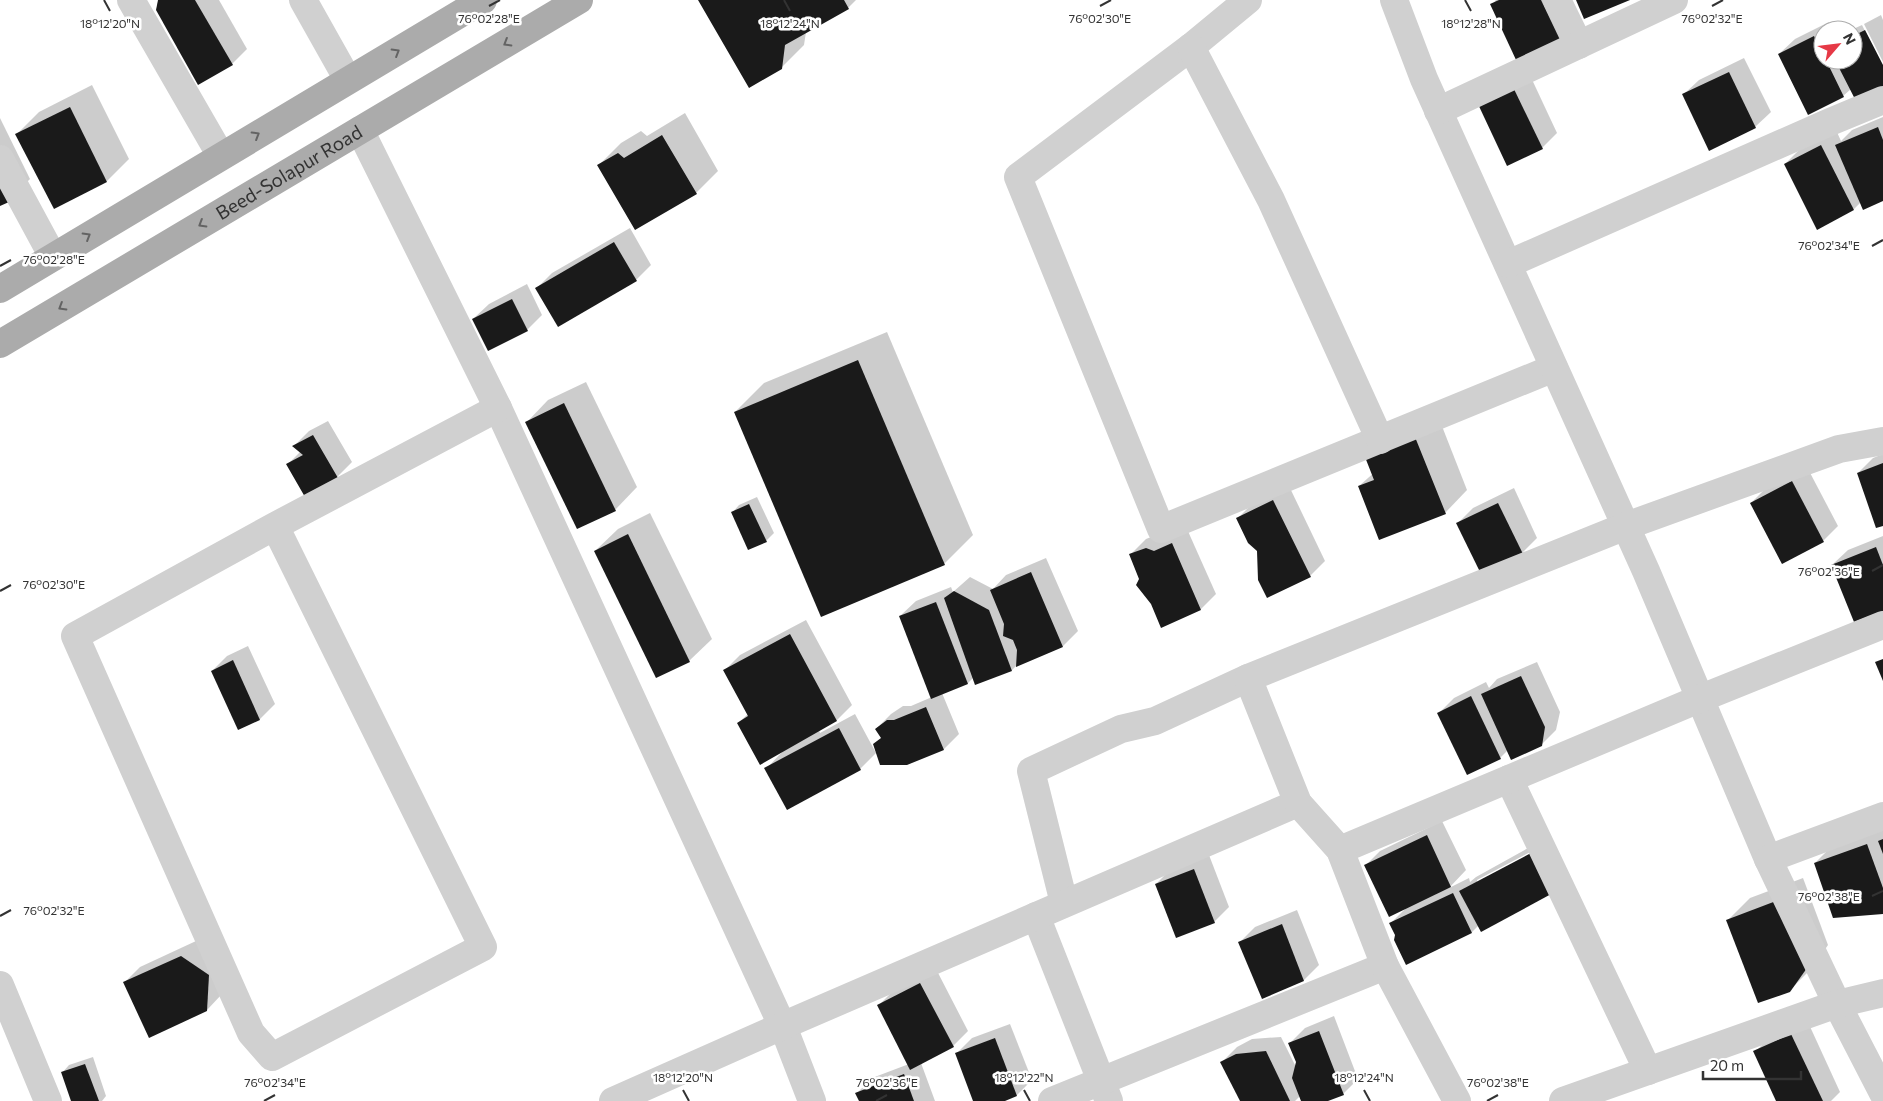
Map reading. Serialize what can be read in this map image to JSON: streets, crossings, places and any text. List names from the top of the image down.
{
  "streets": {
    "main road": ["Beed-Solapur Road"]
  },
  "scale_bar": "20 m",
  "north": "top right",
  "coordinates": [
    "76°02'28\"E",
    "76°02'30\"E",
    "76°02'32\"E",
    "18°12'20\"N",
    "18°12'24\"N",
    "18°12'28\"N",
    "76°02'34\"E",
    "76°02'36\"E",
    "76°02'38\"E",
    "18°12'22\"N"
  ]
}
